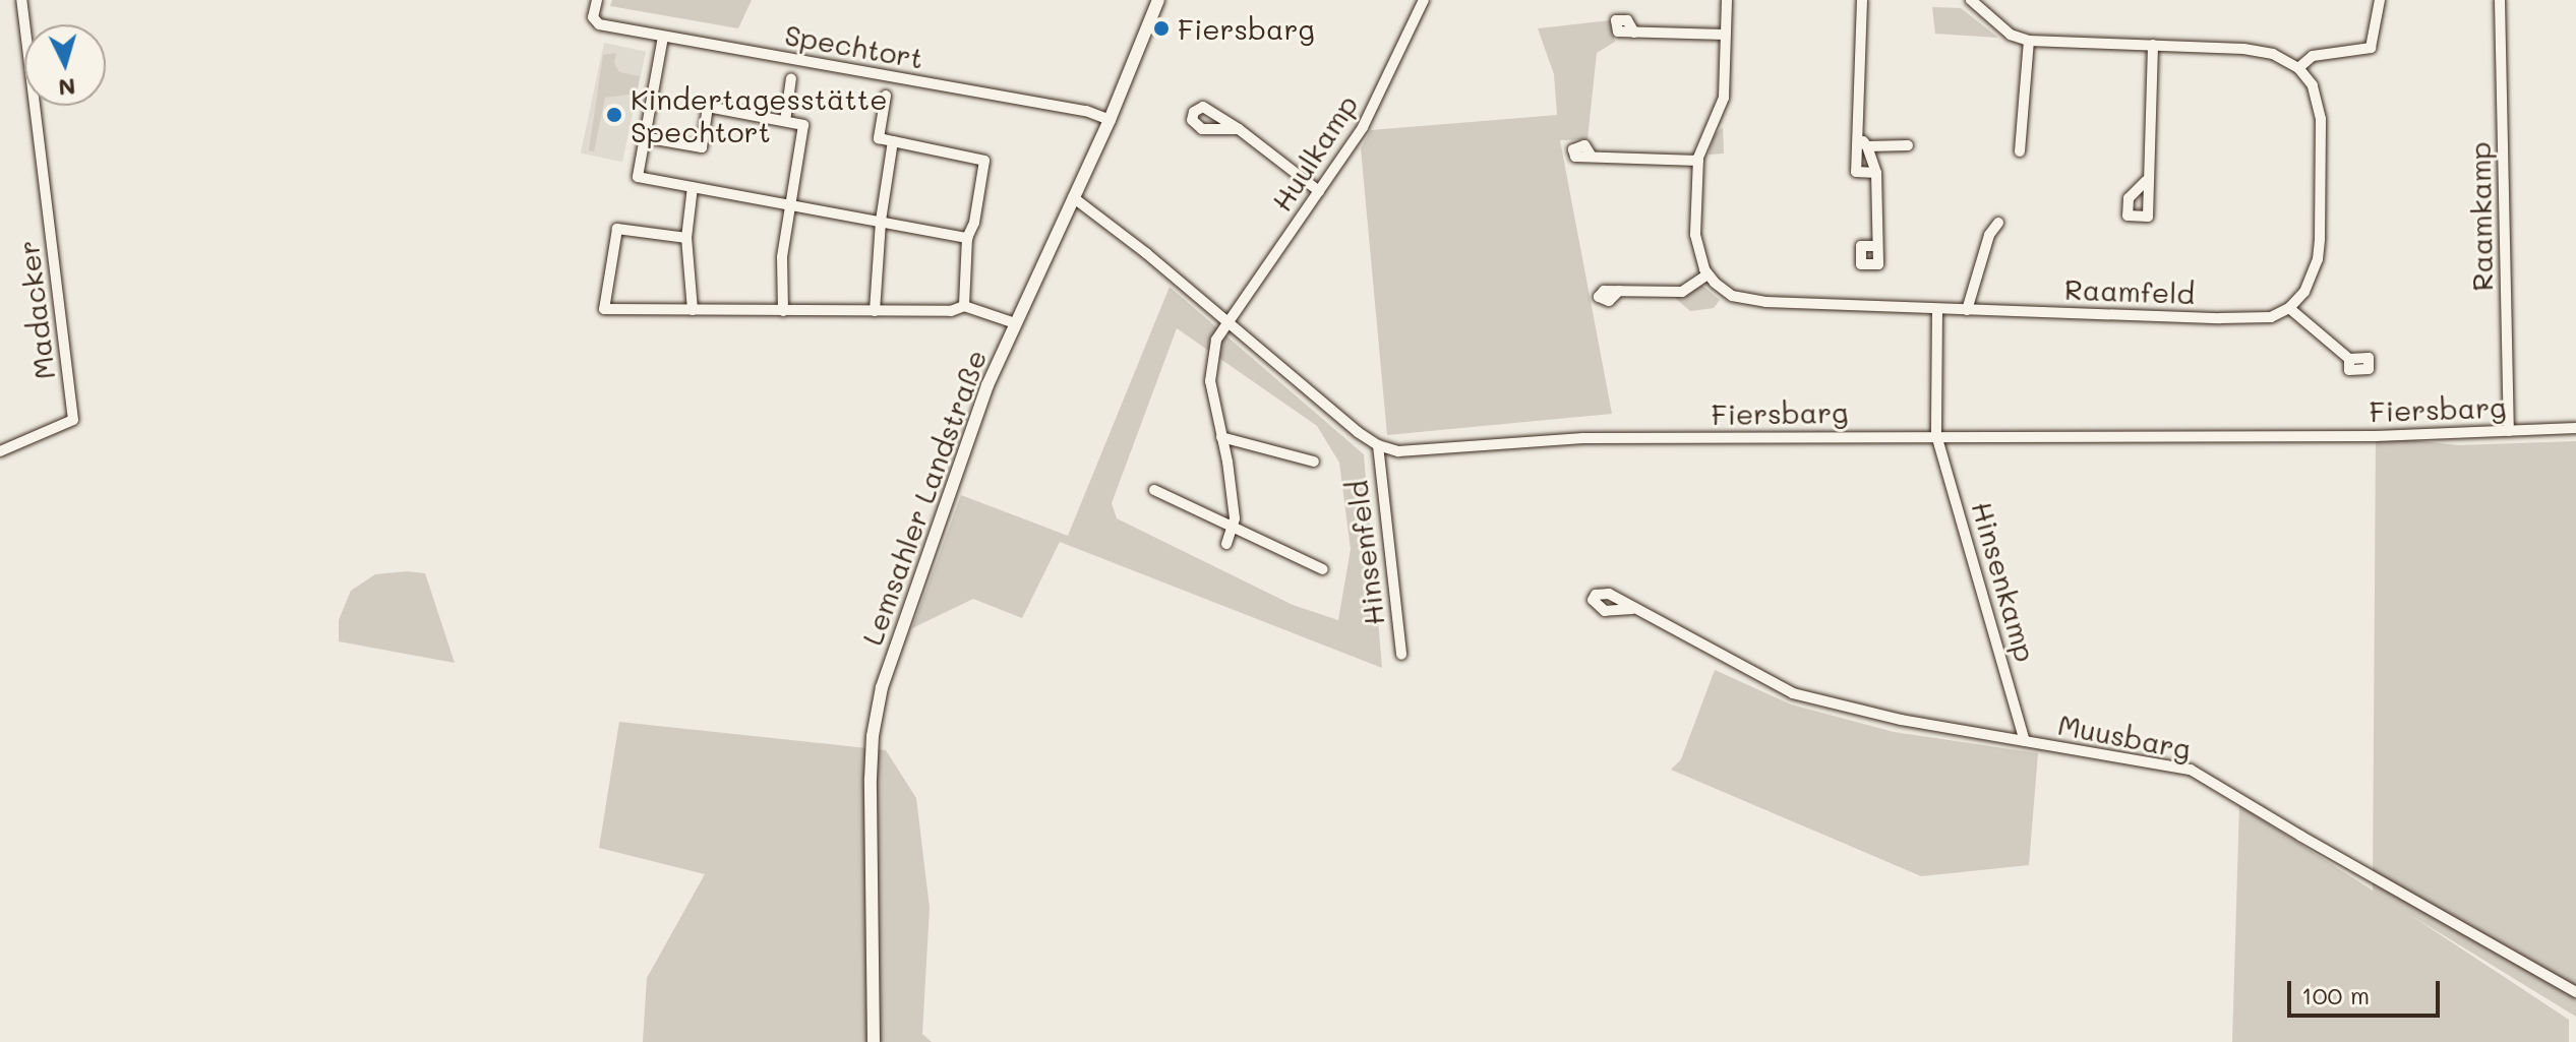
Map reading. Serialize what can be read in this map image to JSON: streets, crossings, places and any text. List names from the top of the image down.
{
  "streets": {
    "main road": ["Lemsahler Landstraße"],
    "street": [
      "Spechtort",
      "Huulkamp",
      "Raamkamp",
      "Raamfeld",
      "Madacker",
      "Fiersbarg",
      "Hinsenfeld",
      "Hinsenkamp",
      "Muusbarg"
    ]
  },
  "crossings": [
    ["Spechtort", "Lemsahler Landstraße"],
    ["Huulkamp", "Fiersbarg"],
    ["Raamkamp", "Fiersbarg"],
    ["Raamfeld", "Hinsenkamp"],
    ["Fiersbarg", "Lemsahler Landstraße"],
    ["Fiersbarg", "Hinsenfeld"],
    ["Fiersbarg", "Hinsenkamp"],
    ["Hinsenkamp", "Muusbarg"]
  ],
  "places": ["Fiersbarg", "Kindertagesstätte Spechtort"],
  "scale_bar": "100 m",
  "north": "bottom"
}
